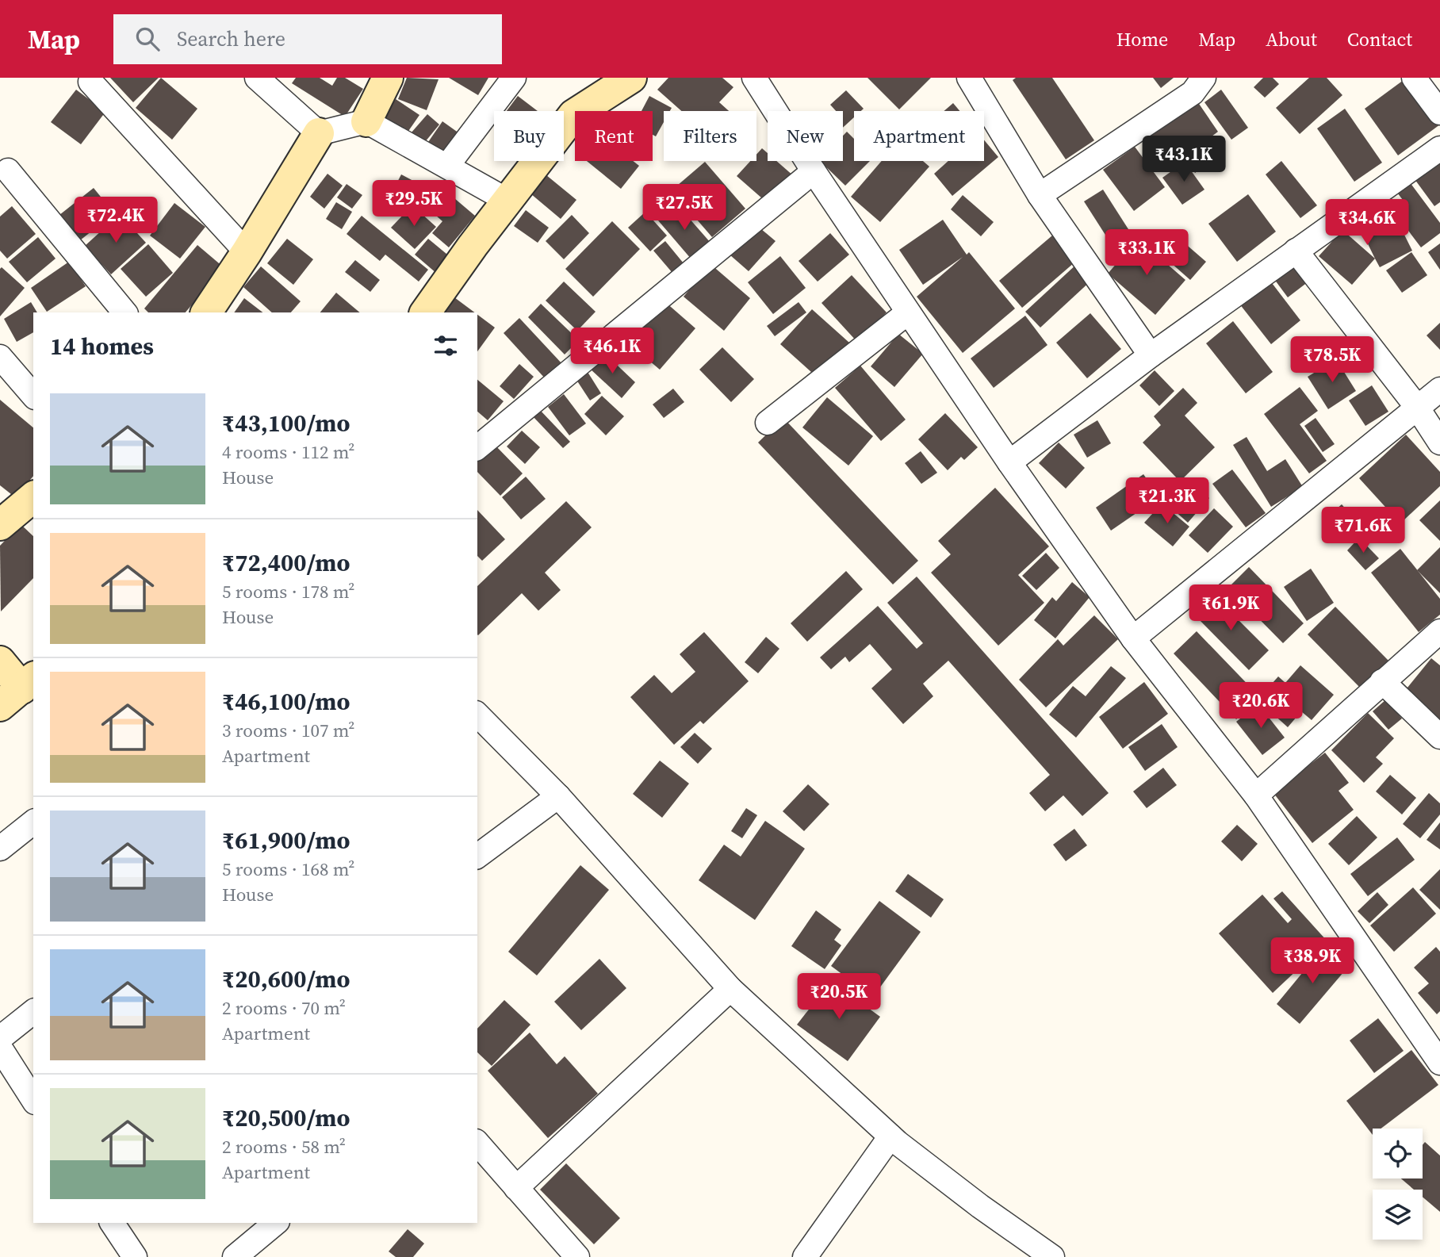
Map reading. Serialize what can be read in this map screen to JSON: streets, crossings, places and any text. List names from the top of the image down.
{
  "page": {
    "header": "Map",
    "search": "Search here",
    "nav": [
      "Home",
      "Map",
      "About",
      "Contact"
    ],
    "chip": [
      "Buy",
      "Rent",
      "Filters",
      "New",
      "Apartment"
    ],
    "price": [
      "₹43.1K",
      "₹29.5K",
      "₹27.5K",
      "₹72.4K",
      "₹34.6K",
      "₹33.1K",
      "₹46.1K",
      "₹78.5K",
      "₹21.3K",
      "₹71.6K",
      "₹61.9K",
      "₹20.6K",
      "₹38.9K",
      "₹20.5K"
    ],
    "heading": "14 homes",
    "list": [
      {
        "name": "₹43,100/mo",
        "note": "4 rooms · 112 m² · House"
      },
      {
        "name": "₹72,400/mo",
        "note": "5 rooms · 178 m² · House"
      },
      {
        "name": "₹46,100/mo",
        "note": "3 rooms · 107 m² · Apartment"
      },
      {
        "name": "₹61,900/mo",
        "note": "5 rooms · 168 m² · House"
      },
      {
        "name": "₹20,600/mo",
        "note": "2 rooms · 70 m² · Apartment"
      },
      {
        "name": "₹20,500/mo",
        "note": "2 rooms · 58 m² · Apartment"
      }
    ]
  }
}
